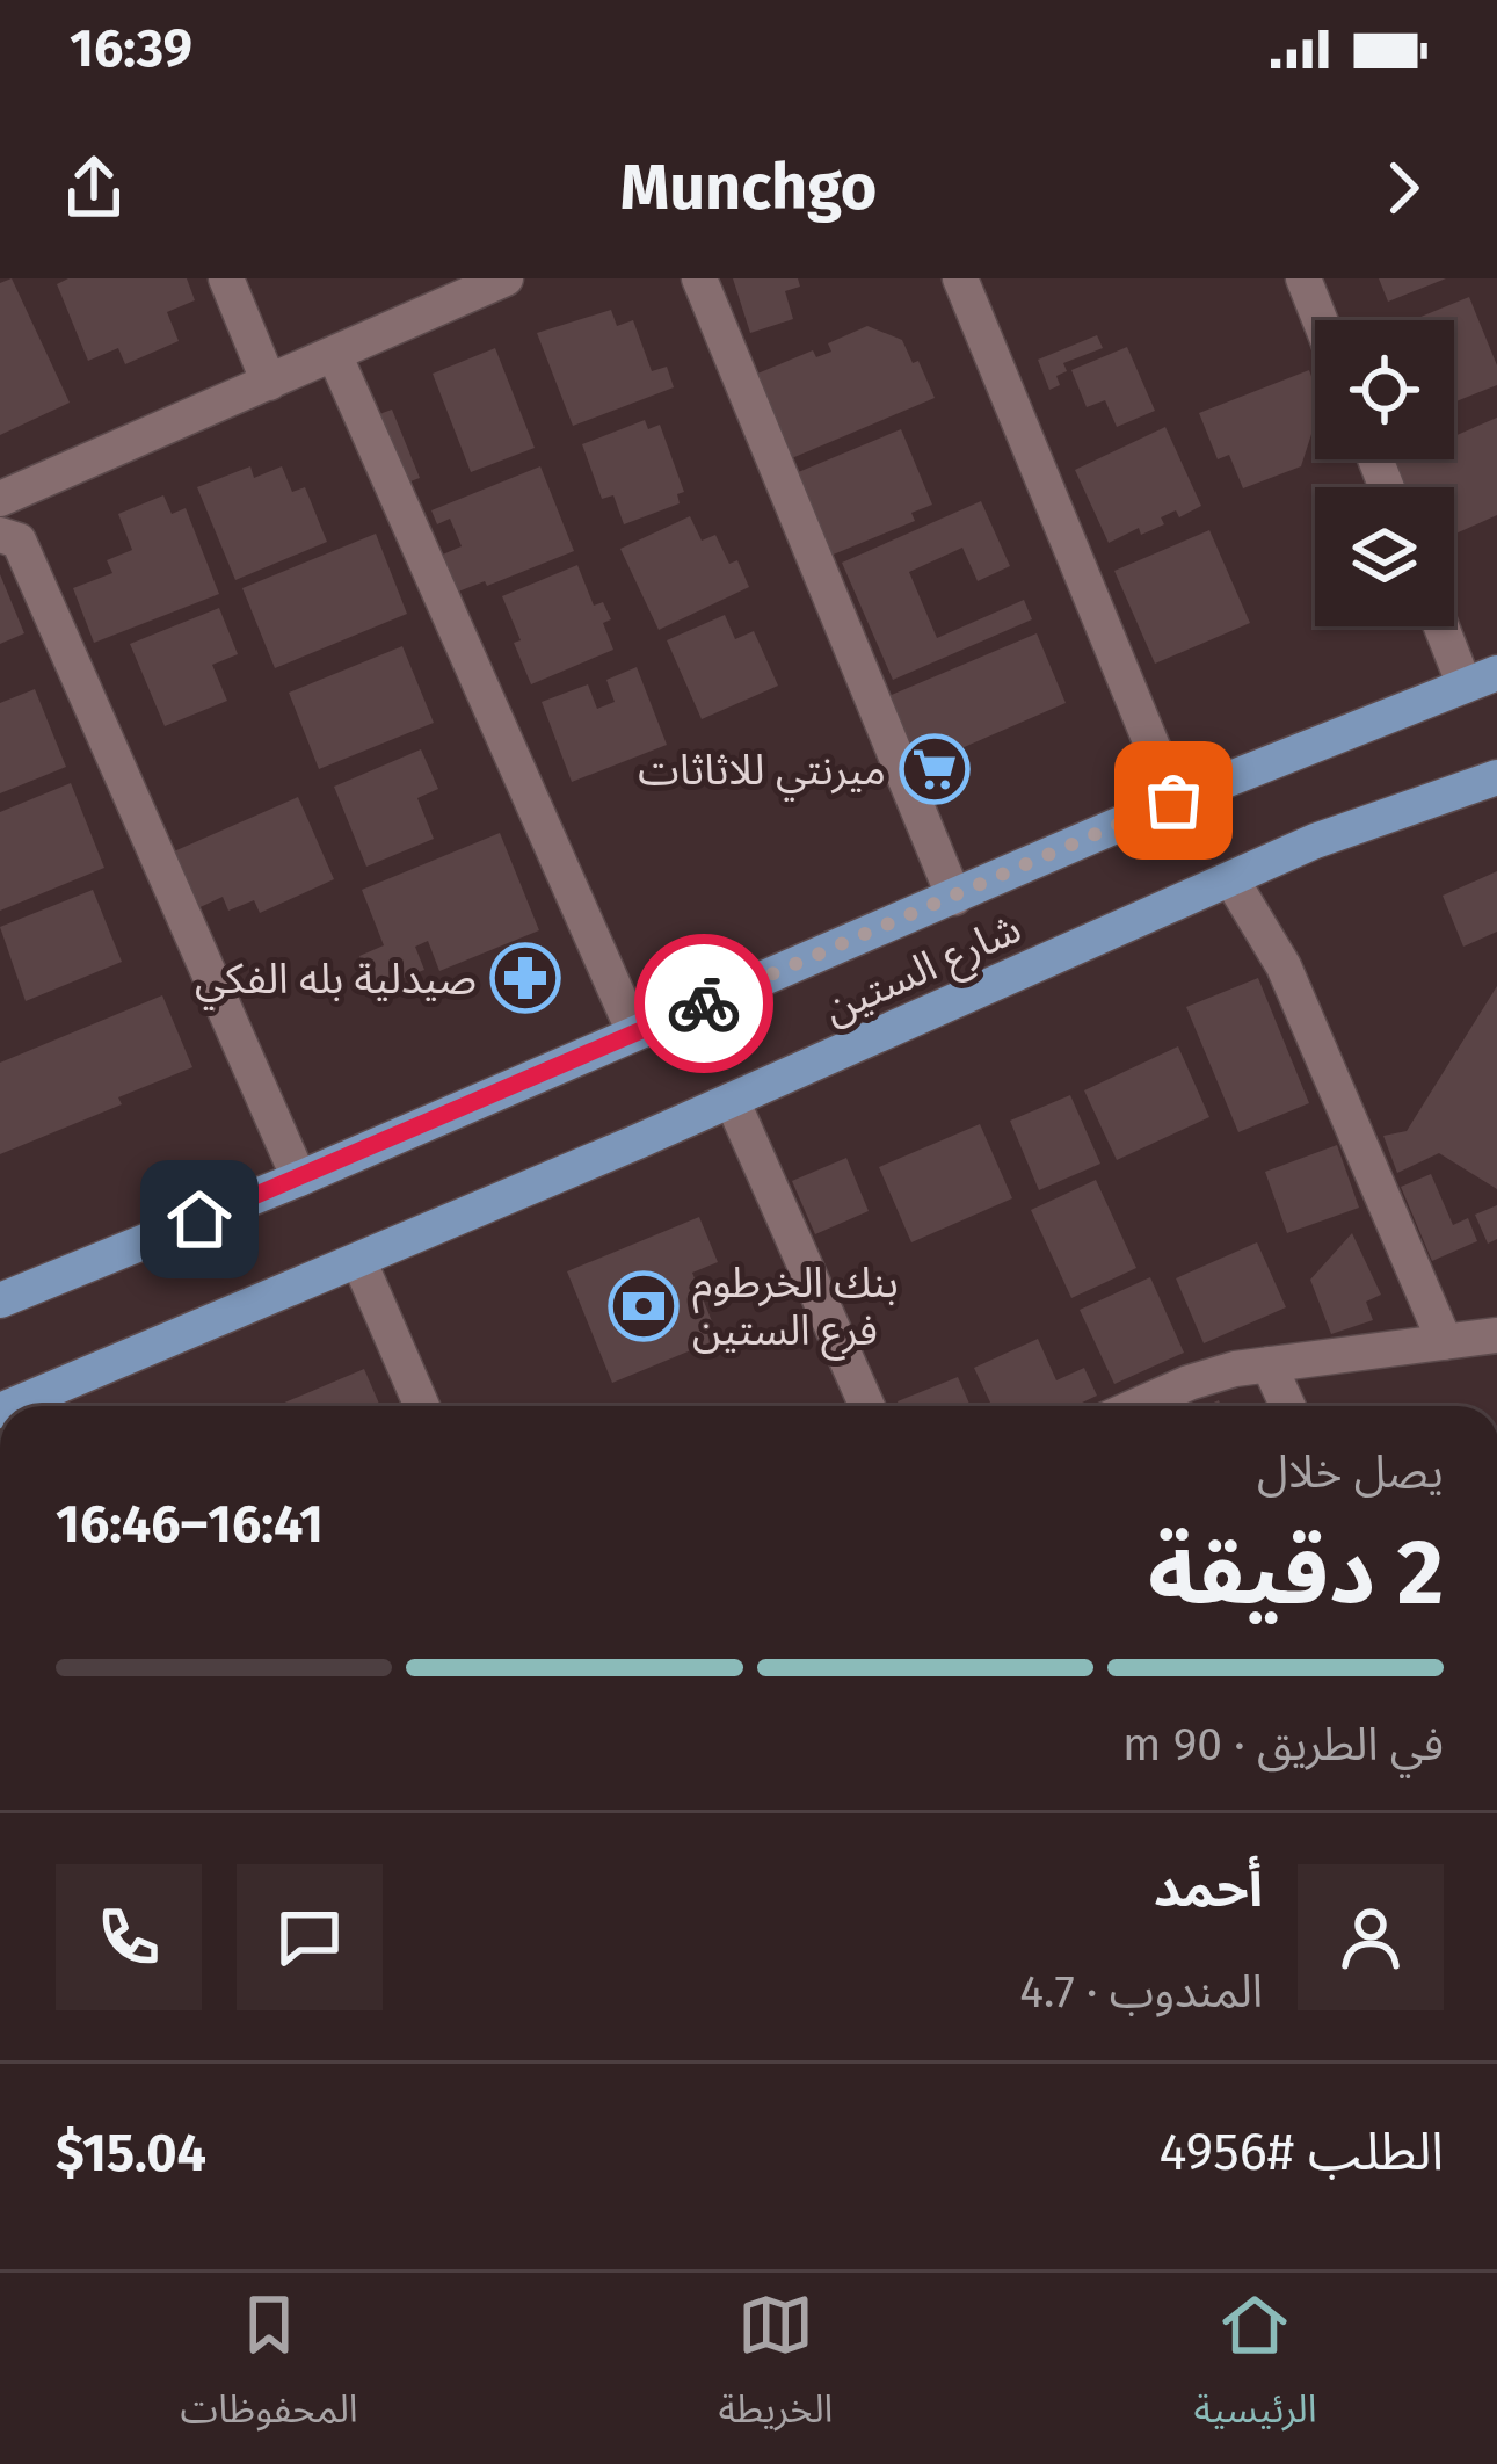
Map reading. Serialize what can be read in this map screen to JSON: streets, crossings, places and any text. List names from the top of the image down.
{
  "streets": {
    "main road": ["شارع الستين"]
  },
  "places": {
    "supermarket": ["ميرنتي للاثاثات"],
    "pharmacy": ["صيدلية بله الفكي"],
    "bank": ["بنك الخرطوم فرع الستين"]
  },
  "page": {
    "status": "16:39",
    "header": "Munchgo",
    "heading": ["2 دقيقة", "يصل خلال", "16:41–16:46"],
    "panel": [
      "أحمد",
      "المندوب · 4.7",
      "الطلب #4956",
      "$15.04"
    ],
    "bar": "في الطريق · 90 m",
    "tabs": ["الرئيسية", "الخريطة", "المحفوظات"]
  }
}
